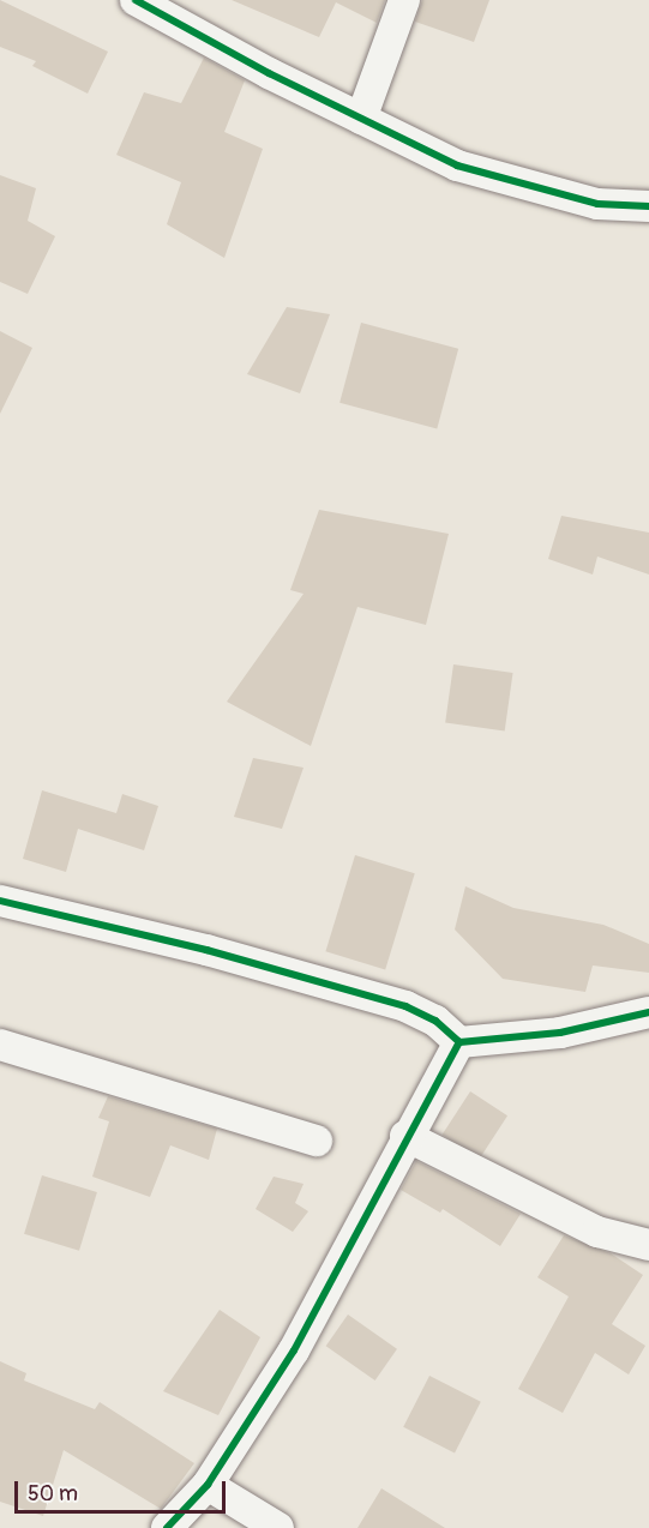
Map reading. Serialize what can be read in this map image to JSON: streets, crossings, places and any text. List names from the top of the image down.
{
  "scale_bar": "50 m"
}
